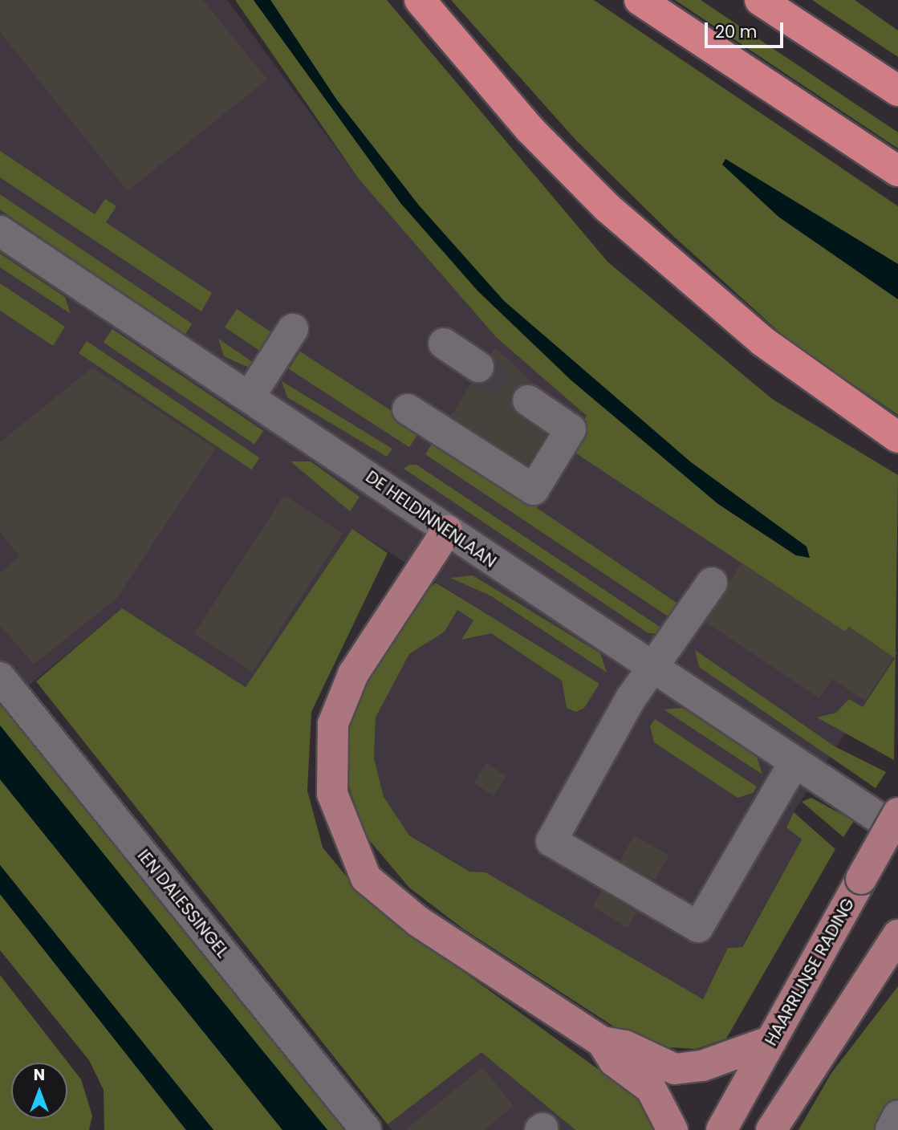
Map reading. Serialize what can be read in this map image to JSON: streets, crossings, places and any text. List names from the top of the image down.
{
  "streets": {
    "main road": ["HAARRIJNSE RADING"],
    "street": ["DE HELDINNENLAAN", "IEN DALESSINGEL"]
  },
  "scale_bar": "20 m",
  "north": "top"
}
